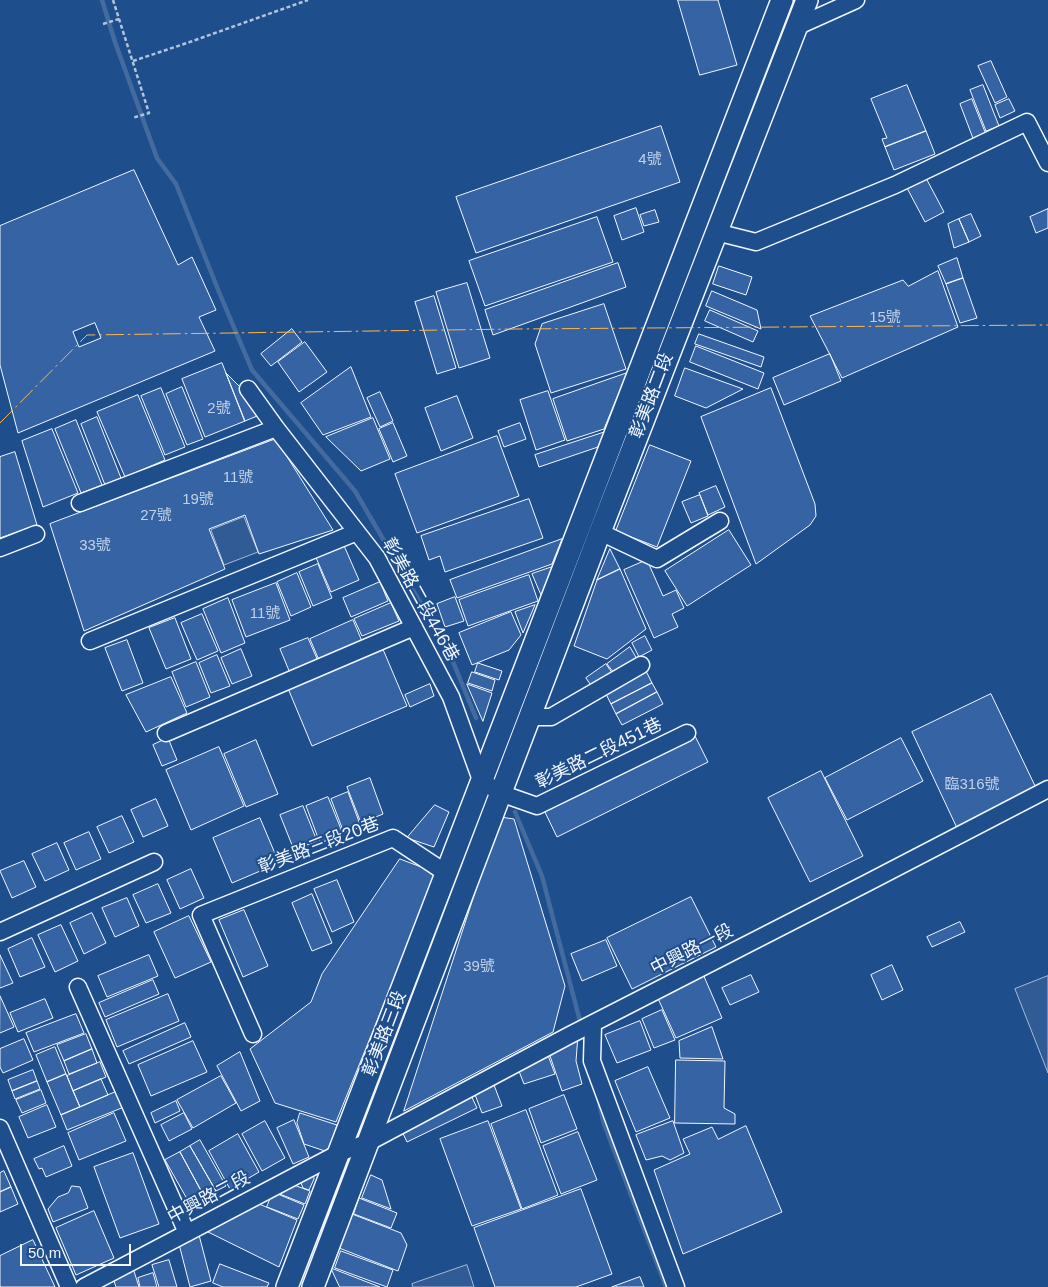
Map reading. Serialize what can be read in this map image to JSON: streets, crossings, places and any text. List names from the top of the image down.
{
  "streets": {
    "main road": ["彰美路二段", "彰美路三段"],
    "street": [
      "彰美路二段446巷",
      "彰美路二段451巷",
      "彰美路三段20巷",
      "中興路一段",
      "中興路二段"
    ]
  },
  "crossings": [
    ["彰美路二段", "彰美路二段446巷"],
    ["彰美路二段", "彰美路二段451巷"],
    ["彰美路二段", "彰美路三段"],
    ["彰美路二段446巷", "彰美路三段"],
    ["彰美路二段451巷", "彰美路三段"],
    ["彰美路三段20巷", "彰美路三段"],
    ["中興路一段", "彰美路三段"],
    ["中興路一段", "中興路二段"],
    ["彰美路三段", "中興路二段"]
  ],
  "house_numbers": [
    "4號",
    "15號",
    "2號",
    "11號",
    "19號",
    "27號",
    "33號",
    "11號",
    "臨316號",
    "39號"
  ],
  "scale_bar": "50 m"
}
